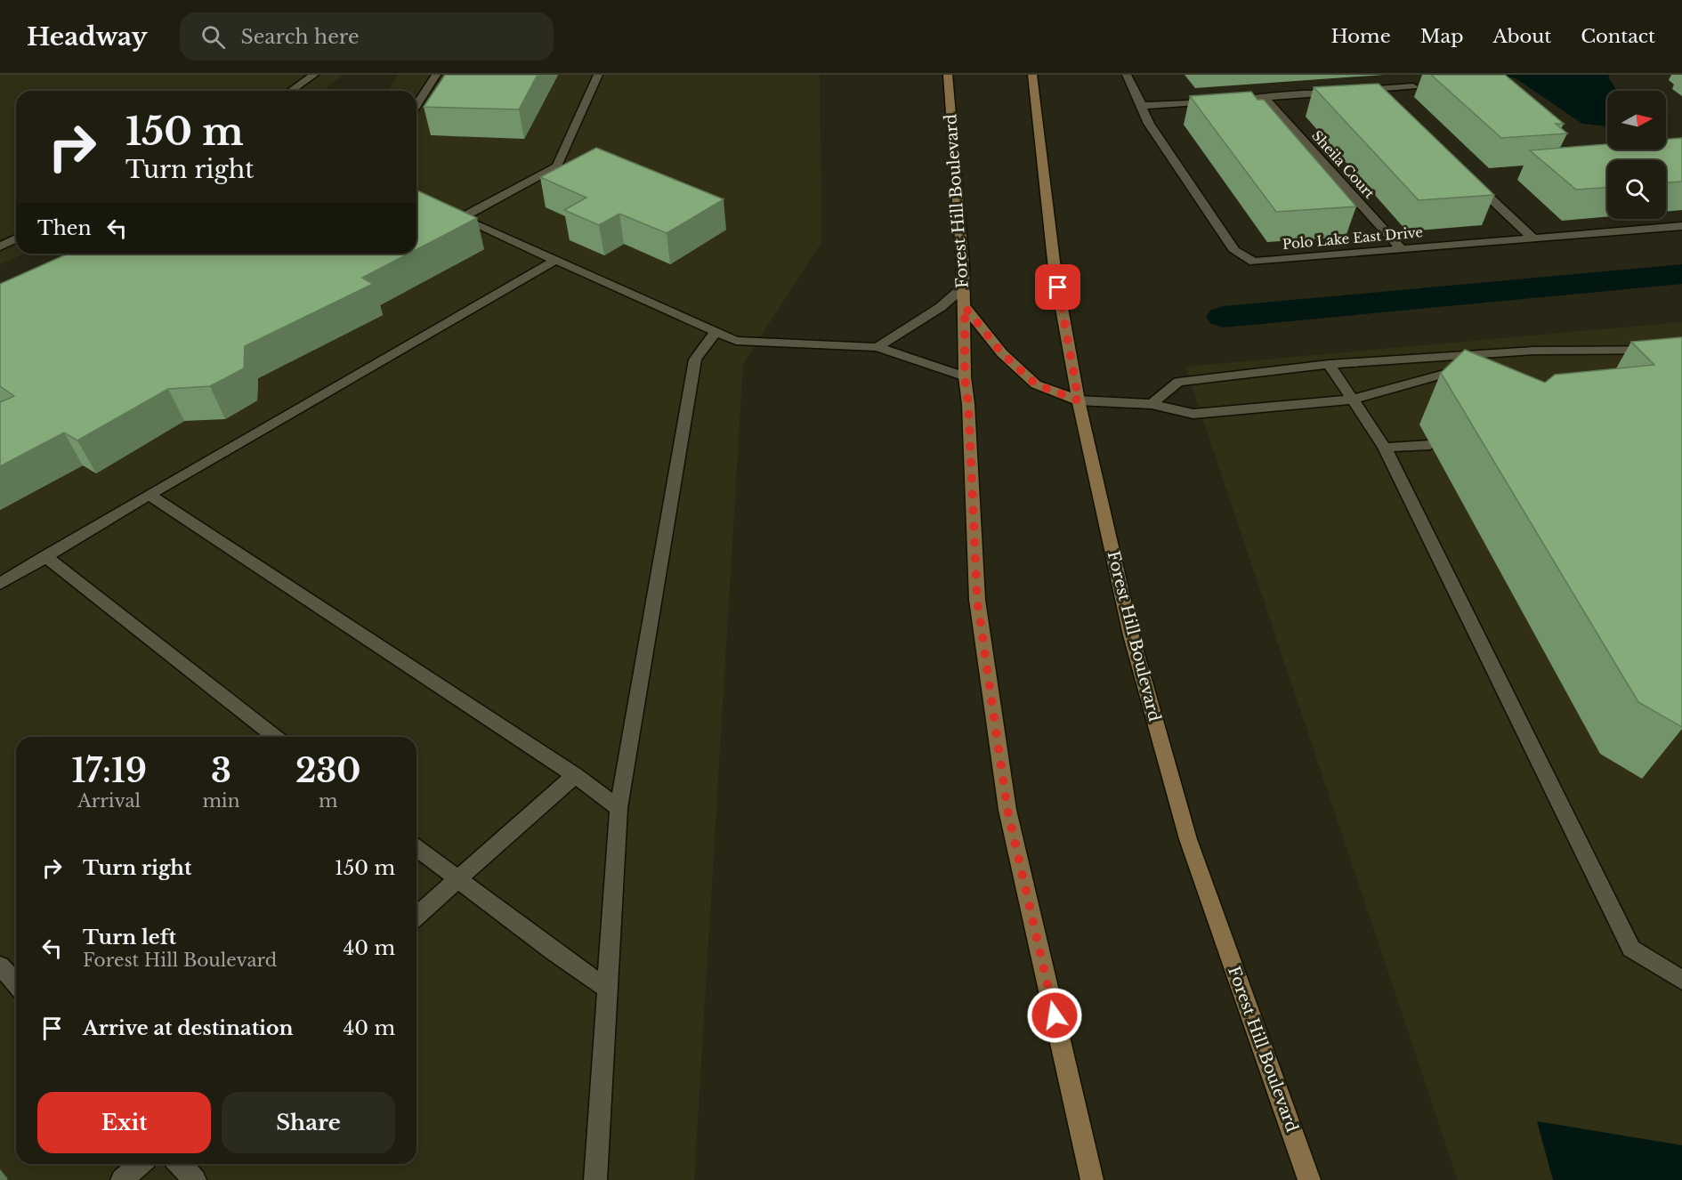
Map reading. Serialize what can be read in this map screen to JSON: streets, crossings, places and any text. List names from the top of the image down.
{
  "streets": {
    "main road": ["Forest Hill Boulevard"],
    "street": ["Sheila Court", "Polo Lake East Drive"]
  },
  "crossings": [
    ["Sheila Court", "Polo Lake East Drive"]
  ],
  "north": "right",
  "page": {
    "header": "Headway",
    "search": "Search here",
    "nav": [
      "Home",
      "Map",
      "About",
      "Contact"
    ],
    "turn": ["150 m", "Turn right"],
    "then": "Then",
    "eta": [
      "17:19",
      "Arrival",
      "3",
      "min",
      "230",
      "m"
    ],
    "list": [
      {
        "name": "Turn right",
        "value": "150 m"
      },
      {
        "name": "Turn left",
        "note": "Forest Hill Boulevard",
        "value": "40 m"
      },
      {
        "name": "Arrive at destination",
        "value": "40 m"
      }
    ],
    "buttons": ["Exit", "Share"]
  }
}
